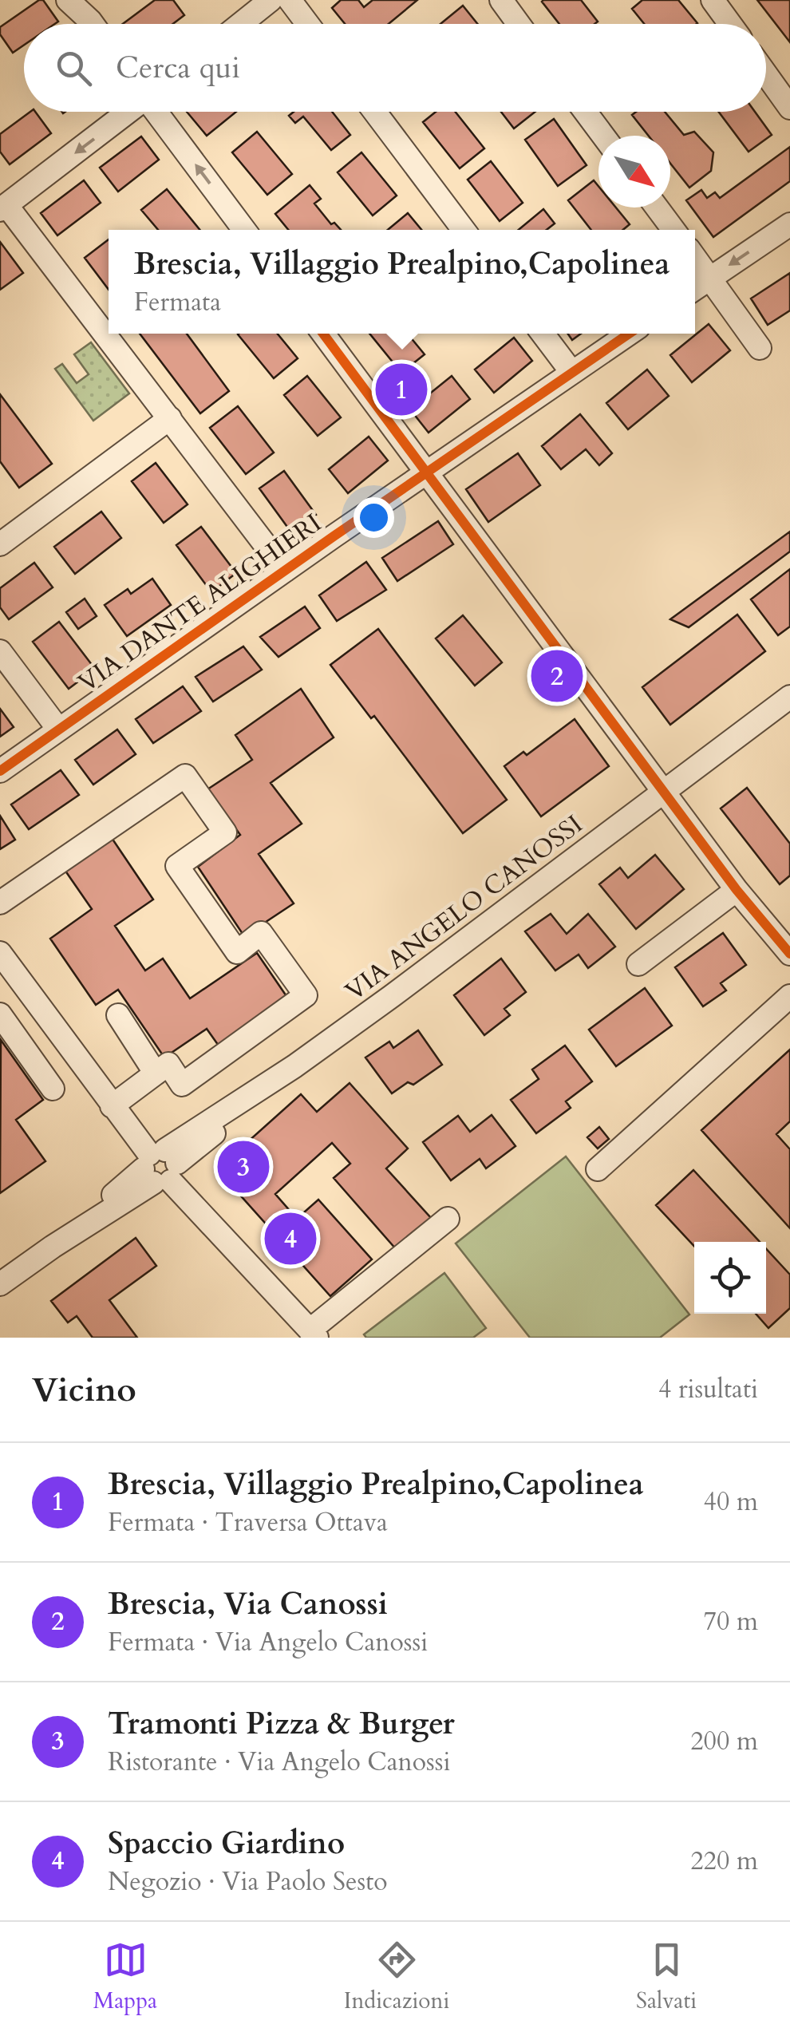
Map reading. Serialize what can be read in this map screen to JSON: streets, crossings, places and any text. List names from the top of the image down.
{
  "streets": {
    "street": ["VIA DANTE ALIGHIERI", "VIA ANGELO CANOSSI"]
  },
  "north": "bottom right",
  "page": {
    "search": "Cerca qui",
    "popup": ["Brescia, Villaggio Prealpino,Capolinea", "Fermata"],
    "pins": [
      "1",
      "2",
      "3",
      "4"
    ],
    "heading": ["Vicino", "4 risultati"],
    "list": [
      {
        "mark": "1",
        "name": "Brescia, Villaggio Prealpino,Capolinea",
        "note": "Fermata · Traversa Ottava",
        "value": "40 m"
      },
      {
        "mark": "2",
        "name": "Brescia, Via Canossi",
        "note": "Fermata · Via Angelo Canossi",
        "value": "70 m"
      },
      {
        "mark": "3",
        "name": "Tramonti Pizza & Burger",
        "note": "Ristorante · Via Angelo Canossi",
        "value": "200 m"
      },
      {
        "mark": "4",
        "name": "Spaccio Giardino",
        "note": "Negozio · Via Paolo Sesto",
        "value": "220 m"
      }
    ],
    "nav": ["Mappa", "Indicazioni", "Salvati"]
  }
}
